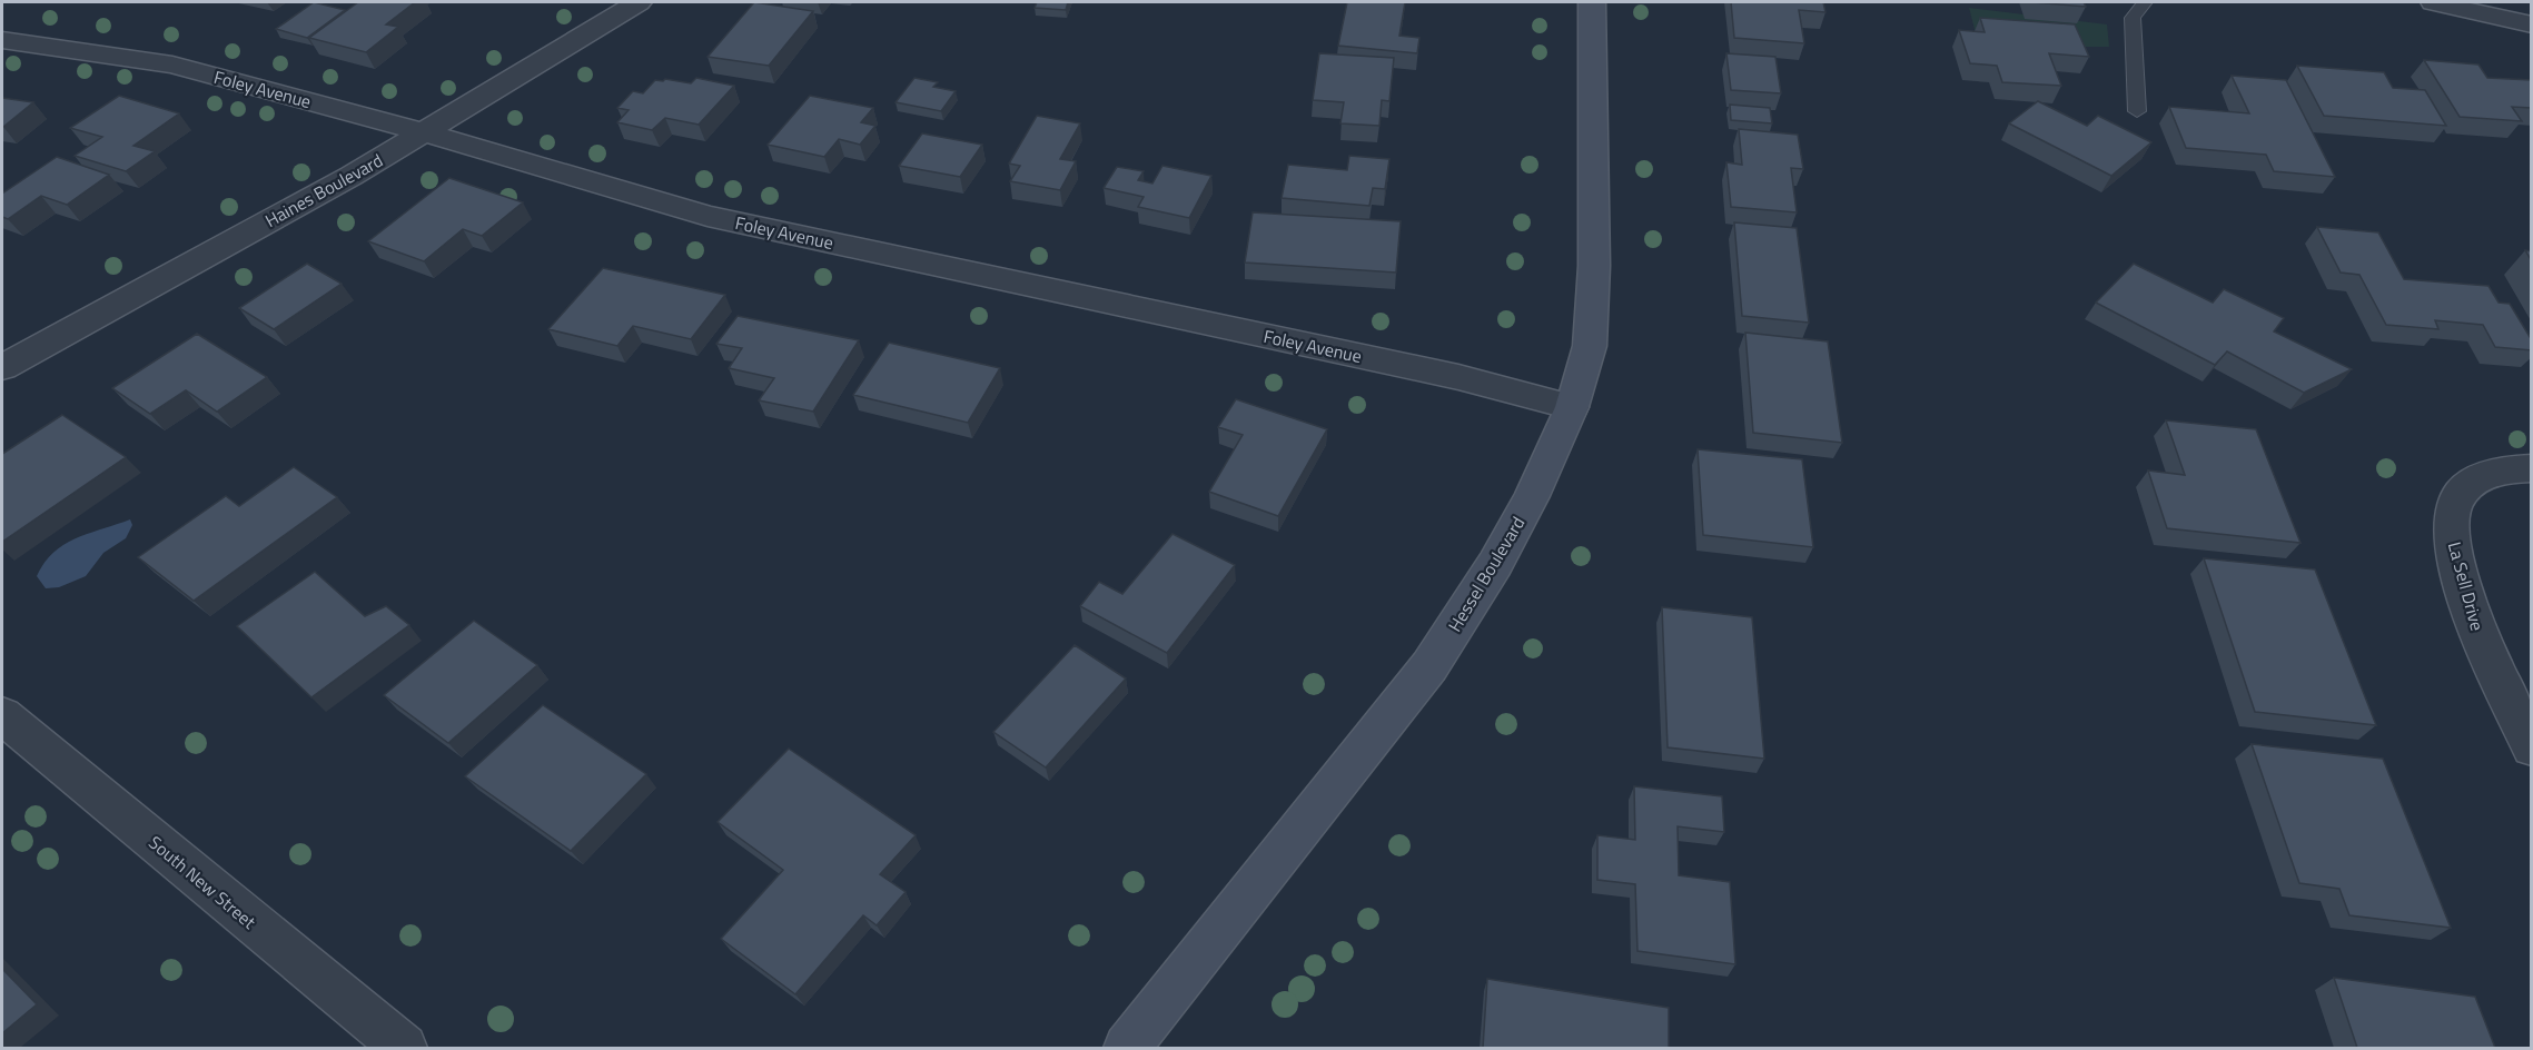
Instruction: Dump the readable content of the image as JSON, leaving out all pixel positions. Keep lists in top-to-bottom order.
{
  "streets": {
    "street": [
      "Foley Avenue",
      "Haines Boulevard",
      "Hessel Boulevard",
      "La Sell Drive",
      "South New Street"
    ]
  },
  "crossings": [
    ["Foley Avenue", "Haines Boulevard"],
    ["Foley Avenue", "Hessel Boulevard"]
  ]
}
